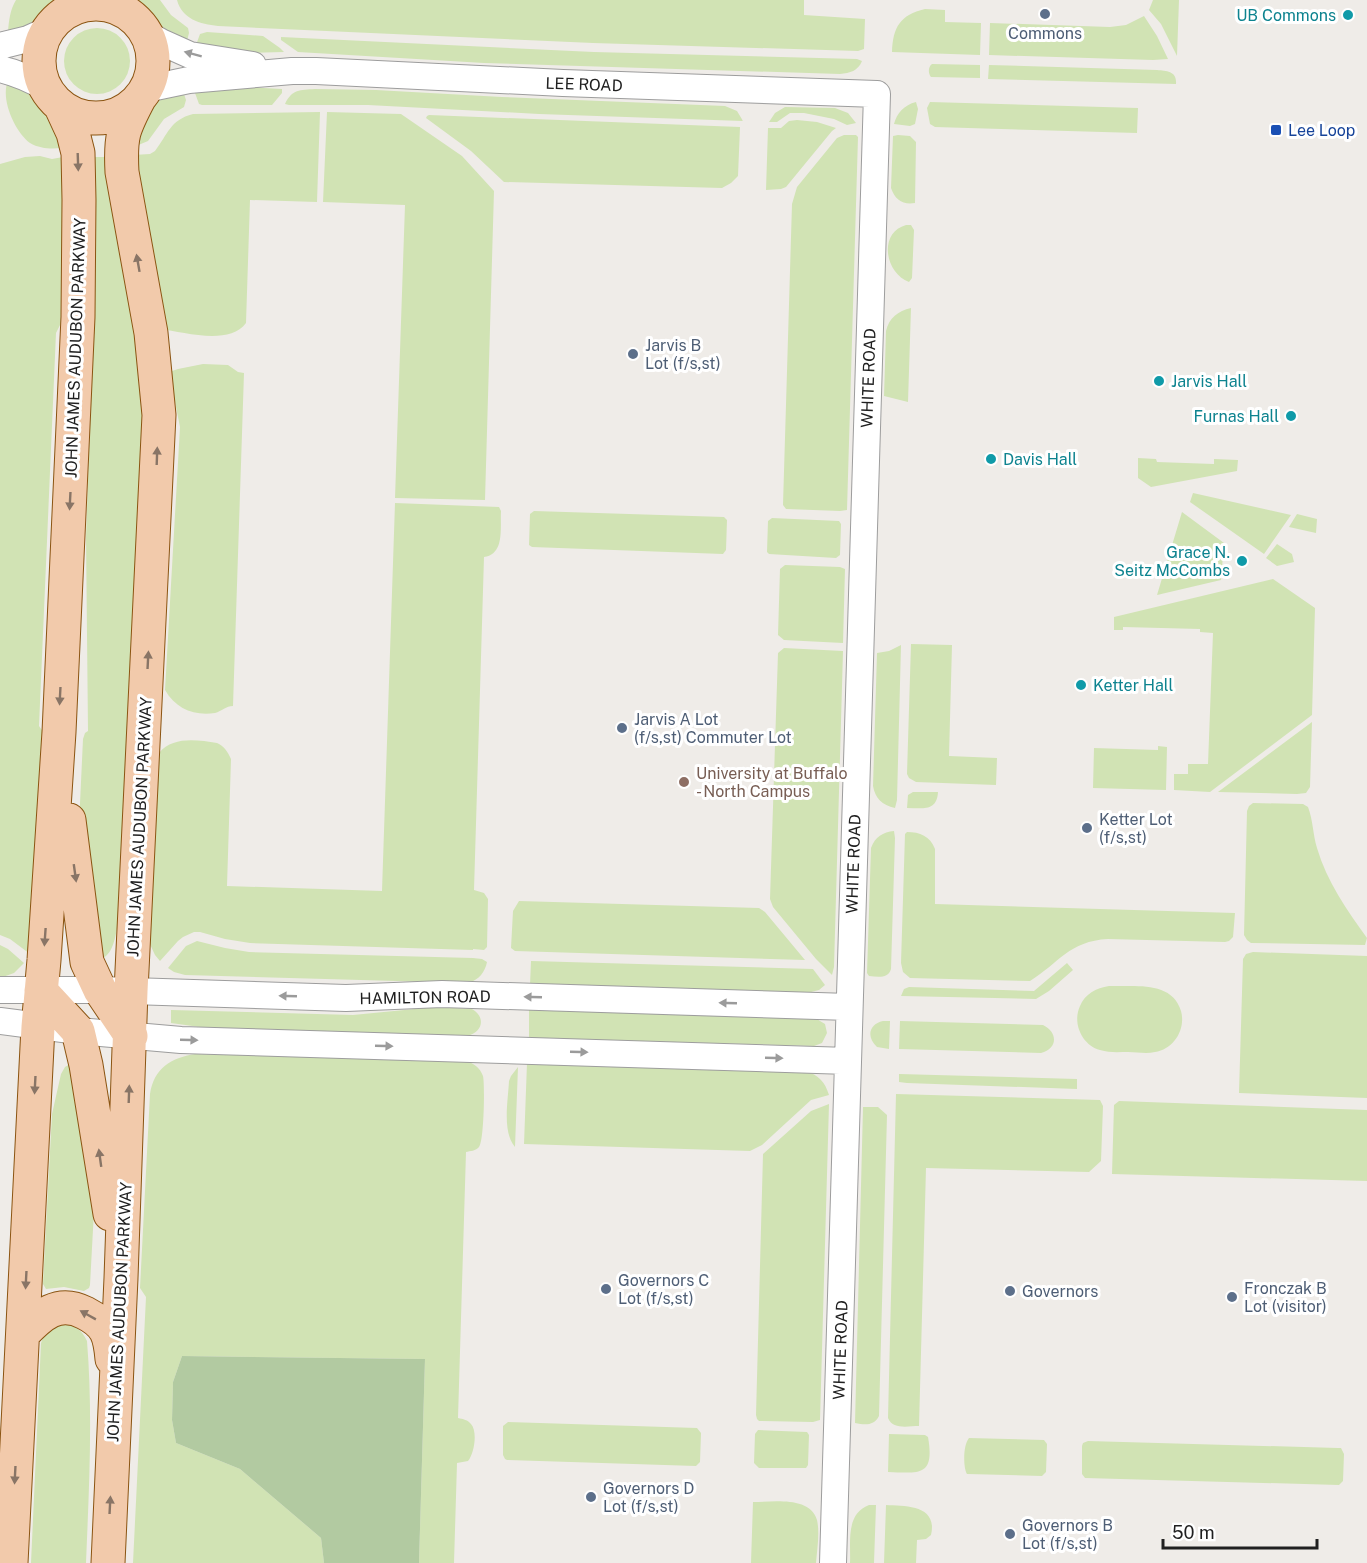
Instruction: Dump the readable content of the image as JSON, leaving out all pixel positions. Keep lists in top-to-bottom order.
{
  "streets": {
    "main road": ["JOHN JAMES AUDUBON PARKWAY"],
    "street": ["LEE ROAD", "WHITE ROAD", "HAMILTON ROAD"]
  },
  "crossings": [
    ["LEE ROAD", "JOHN JAMES AUDUBON PARKWAY"],
    ["LEE ROAD", "WHITE ROAD"],
    ["JOHN JAMES AUDUBON PARKWAY", "HAMILTON ROAD"],
    ["WHITE ROAD", "HAMILTON ROAD"]
  ],
  "places": {
    "other": [
      "Commons",
      "UB Commons",
      "Jarvis B Lot (f/s,st)",
      "Jarvis Hall",
      "Furnas Hall",
      "Davis Hall",
      "Grace N. Seitz McCombs",
      "Ketter Hall",
      "Jarvis A Lot (f/s,st) Commuter Lot",
      "University at Buffalo - North Campus",
      "Ketter Lot (f/s,st)",
      "Governors C Lot (f/s,st)",
      "Governors",
      "Fronczak B Lot (visitor)",
      "Governors D Lot (f/s,st)",
      "Governors B Lot (f/s,st)"
    ],
    "transit": ["Lee Loop"]
  },
  "scale_bar": "50 m"
}
